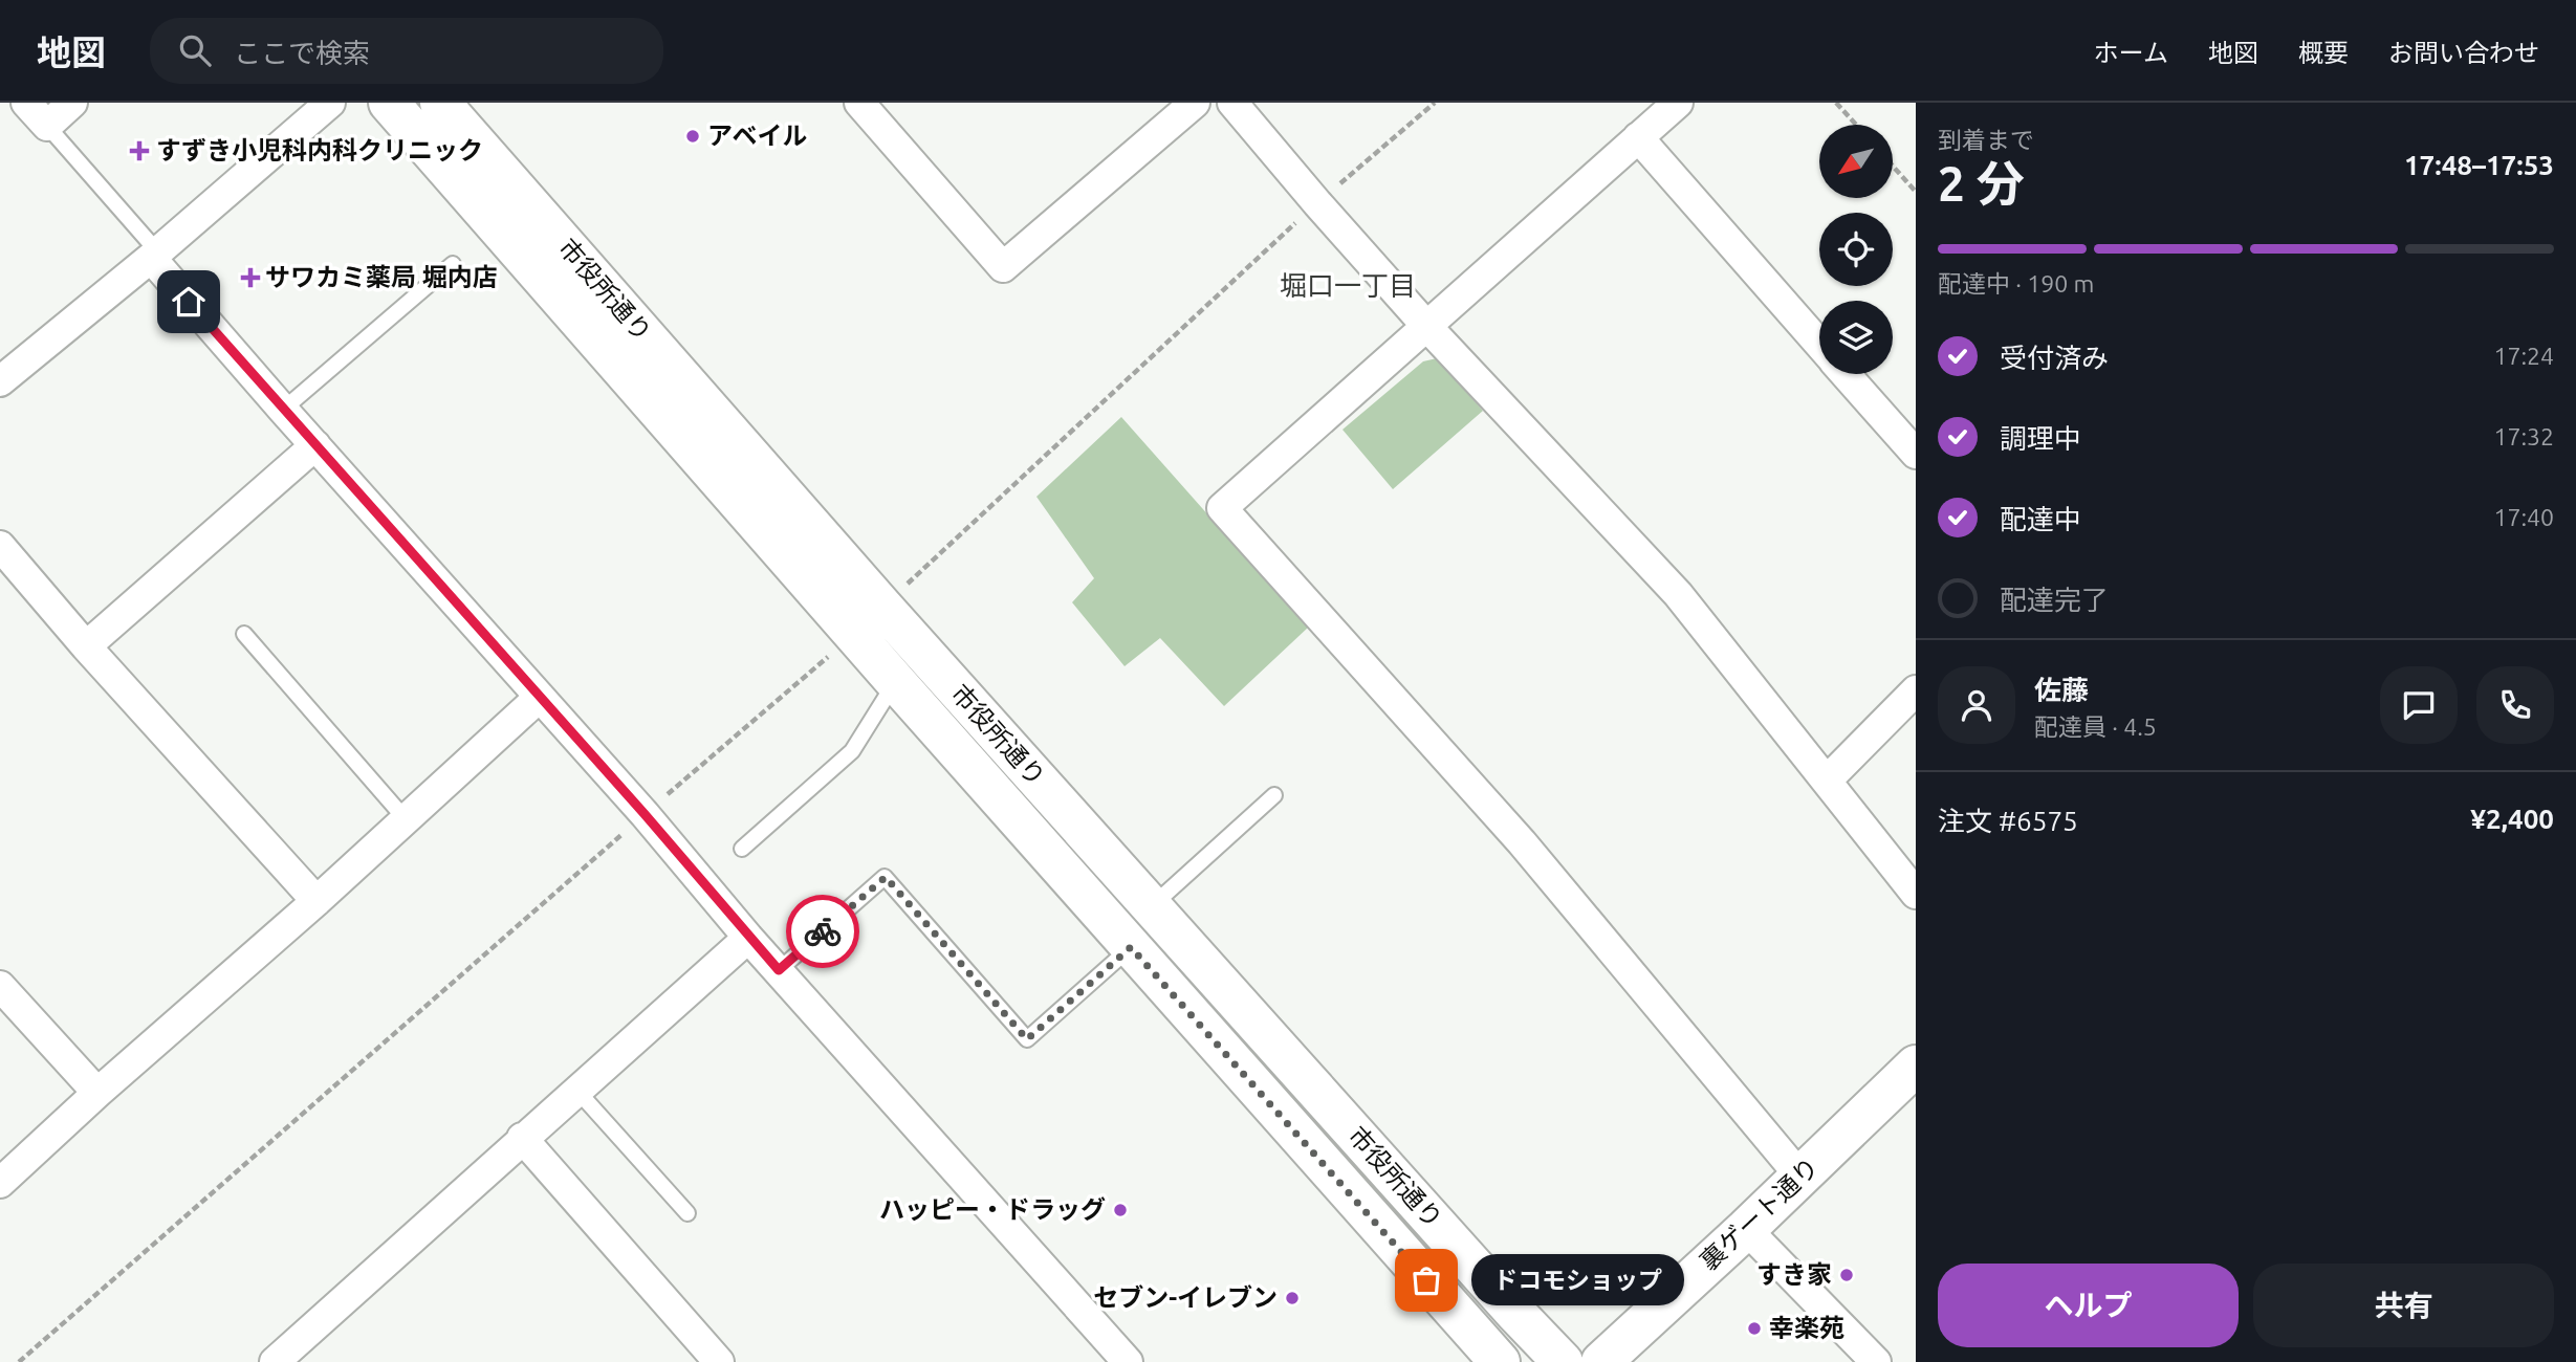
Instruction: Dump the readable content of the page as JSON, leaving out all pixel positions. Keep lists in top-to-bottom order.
{
  "streets": {
    "street": ["市役所通り", "裏ゲート通り"]
  },
  "districts": ["堀口一丁目"],
  "places": {
    "other": [
      "アベイル",
      "ハッピー・ドラッグ",
      "すき家",
      "ドコモショップ",
      "セブン-イレブン",
      "幸楽苑"
    ],
    "health": ["すずき小児科内科クリニック", "サワカミ薬局 堀内店"]
  },
  "north": "bottom left",
  "page": {
    "header": "地図",
    "search": "ここで検索",
    "nav": [
      "ホーム",
      "地図",
      "概要",
      "お問い合わせ"
    ],
    "heading": ["2 分", "到着まで", "17:48–17:53"],
    "panel": [
      "佐藤",
      "配達員 · 4.5",
      "注文 #6575",
      "¥2,400"
    ],
    "bar": "配達中 · 190 m",
    "list": [
      ["受付済み", "17:24"],
      ["調理中", "17:32"],
      ["配達中", "17:40"],
      "配達完了"
    ],
    "buttons": ["ヘルプ", "共有"],
    "bubble": "ドコモショップ"
  }
}
